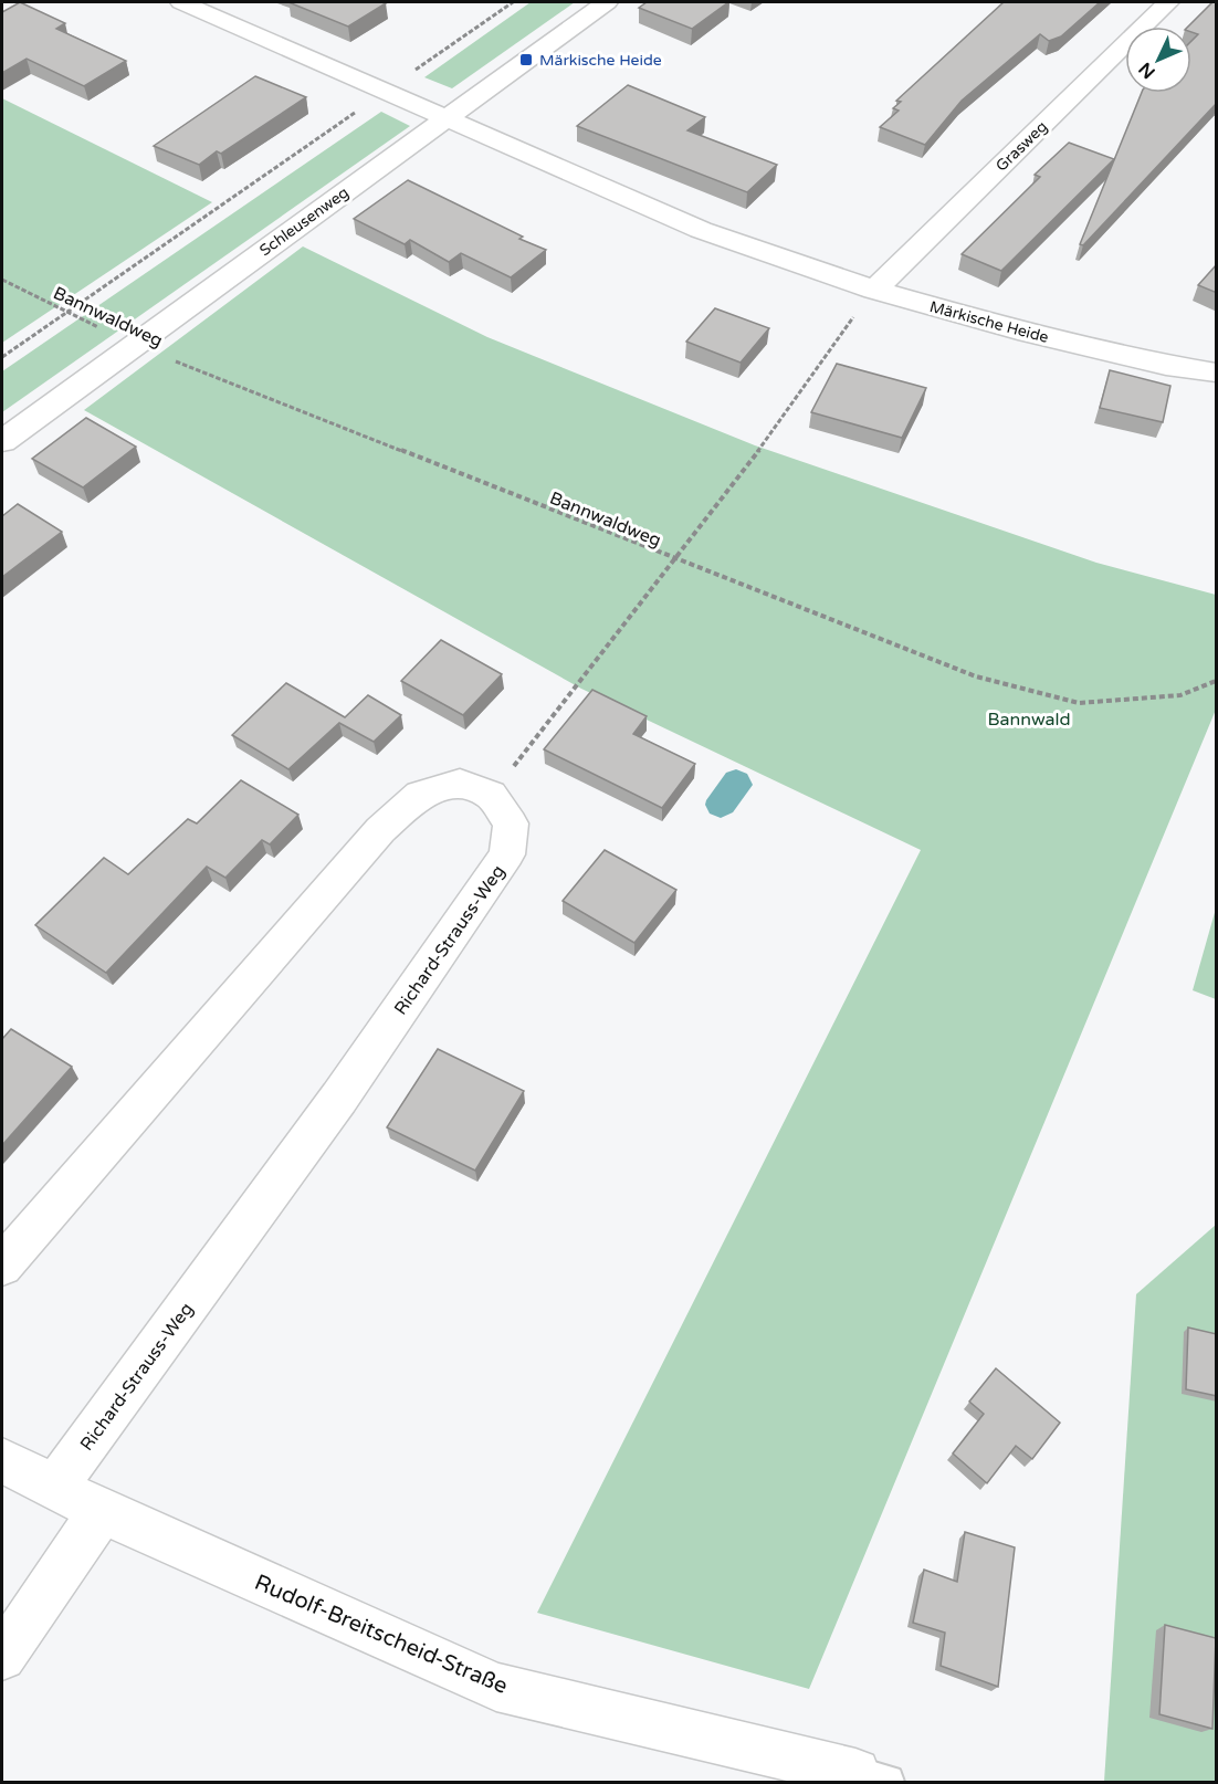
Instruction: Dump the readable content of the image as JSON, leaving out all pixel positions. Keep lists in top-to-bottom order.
{
  "streets": {
    "street": [
      "Grasweg",
      "Schleusenweg",
      "Märkische Heide",
      "Richard-Strauss-Weg",
      "Rudolf-Breitscheid-Straße"
    ],
    "path": ["Bannwaldweg"]
  },
  "crossings": [
    ["Grasweg", "Märkische Heide"],
    ["Schleusenweg", "Bannwaldweg"],
    ["Schleusenweg", "Märkische Heide"],
    ["Richard-Strauss-Weg", "Rudolf-Breitscheid-Straße"]
  ],
  "parks": ["Bannwald"],
  "places": {
    "transit": ["Märkische Heide"]
  },
  "north": "bottom left"
}
